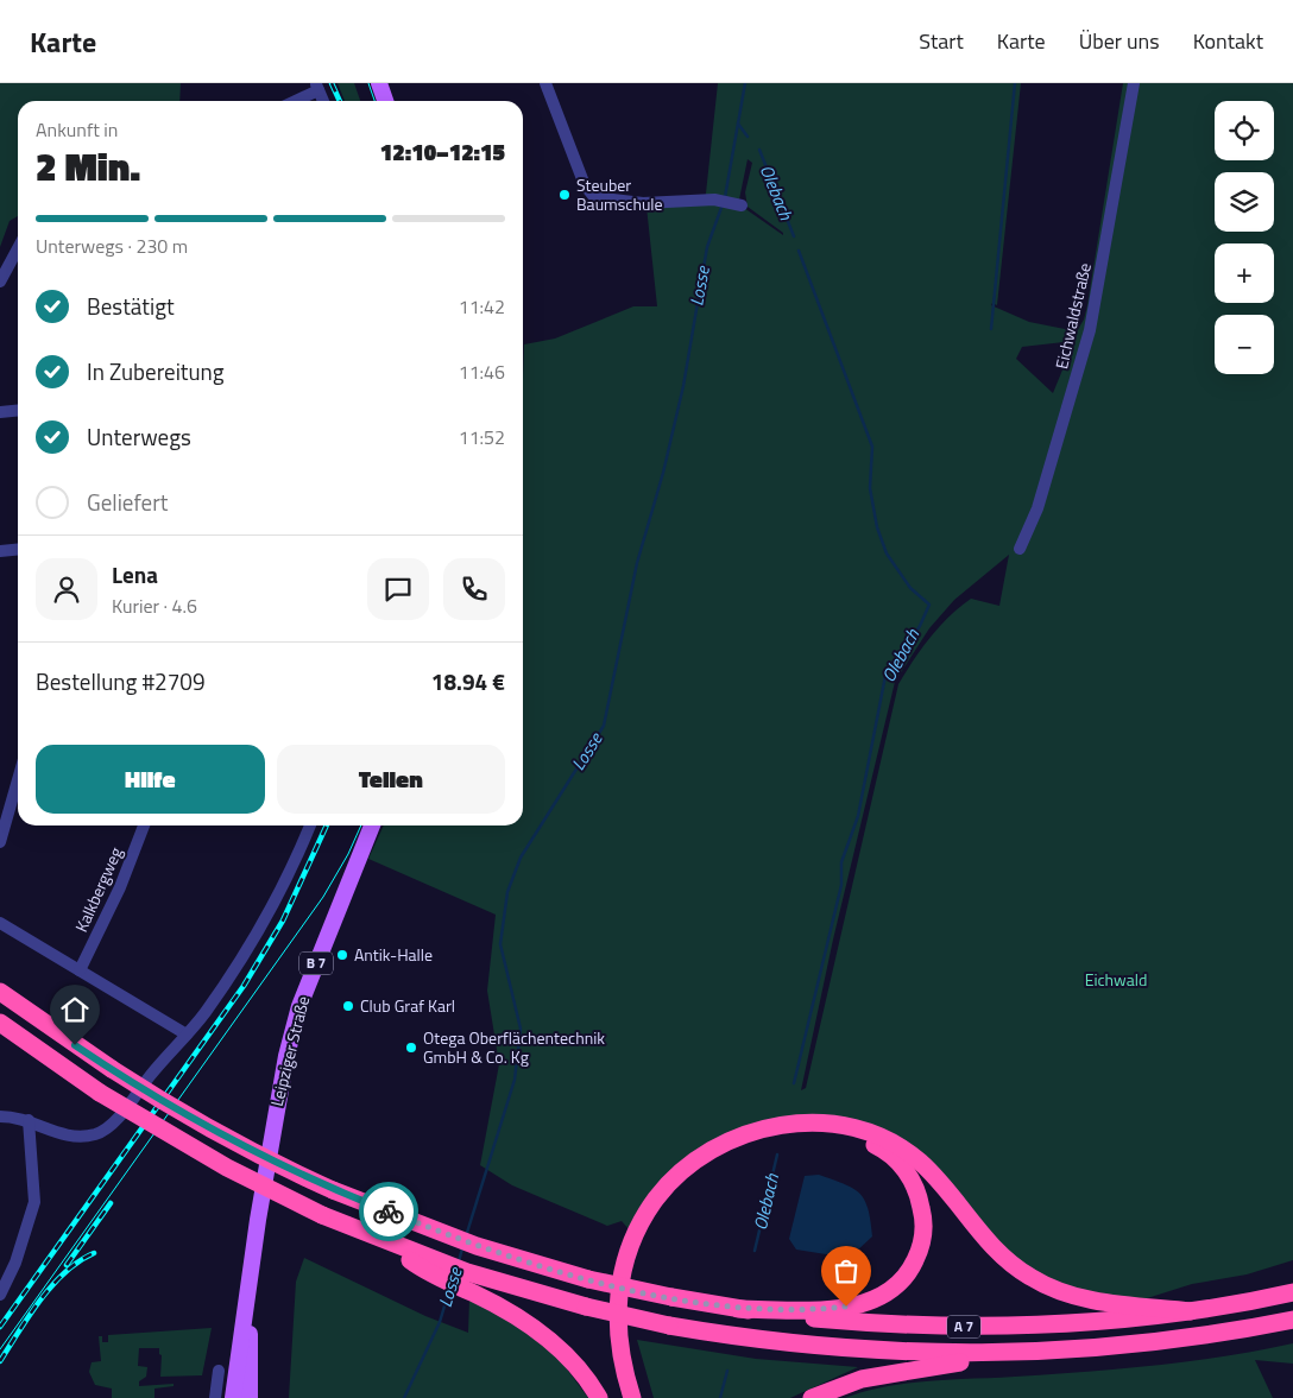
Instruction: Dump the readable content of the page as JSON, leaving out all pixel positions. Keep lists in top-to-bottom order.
{
  "streets": {
    "highway": ["A 7"],
    "main road": ["B 7", "Leipziger Straße"],
    "street": ["Eichwaldstraße", "Kalkbergweg"]
  },
  "water": ["Olebach", "Losse"],
  "parks": ["Eichwald"],
  "places": [
    "Steuber Baumschule",
    "Antik-Halle",
    "Club Graf Karl",
    "Otega Oberflächentechnik GmbH & Co. Kg"
  ],
  "page": {
    "header": "Karte",
    "nav": [
      "Start",
      "Karte",
      "Über uns",
      "Kontakt"
    ],
    "map_buttons": ["+", "−"],
    "heading": ["2 Min.", "Ankunft in", "12:10–12:15"],
    "panel": [
      "Lena",
      "Kurier · 4.6",
      "Bestellung #2709",
      "18.94 €"
    ],
    "bar": "Unterwegs · 230 m",
    "list": [
      ["Bestätigt", "11:42"],
      ["In Zubereitung", "11:46"],
      ["Unterwegs", "11:52"],
      "Geliefert"
    ],
    "buttons": ["Hilfe", "Teilen"]
  }
}
